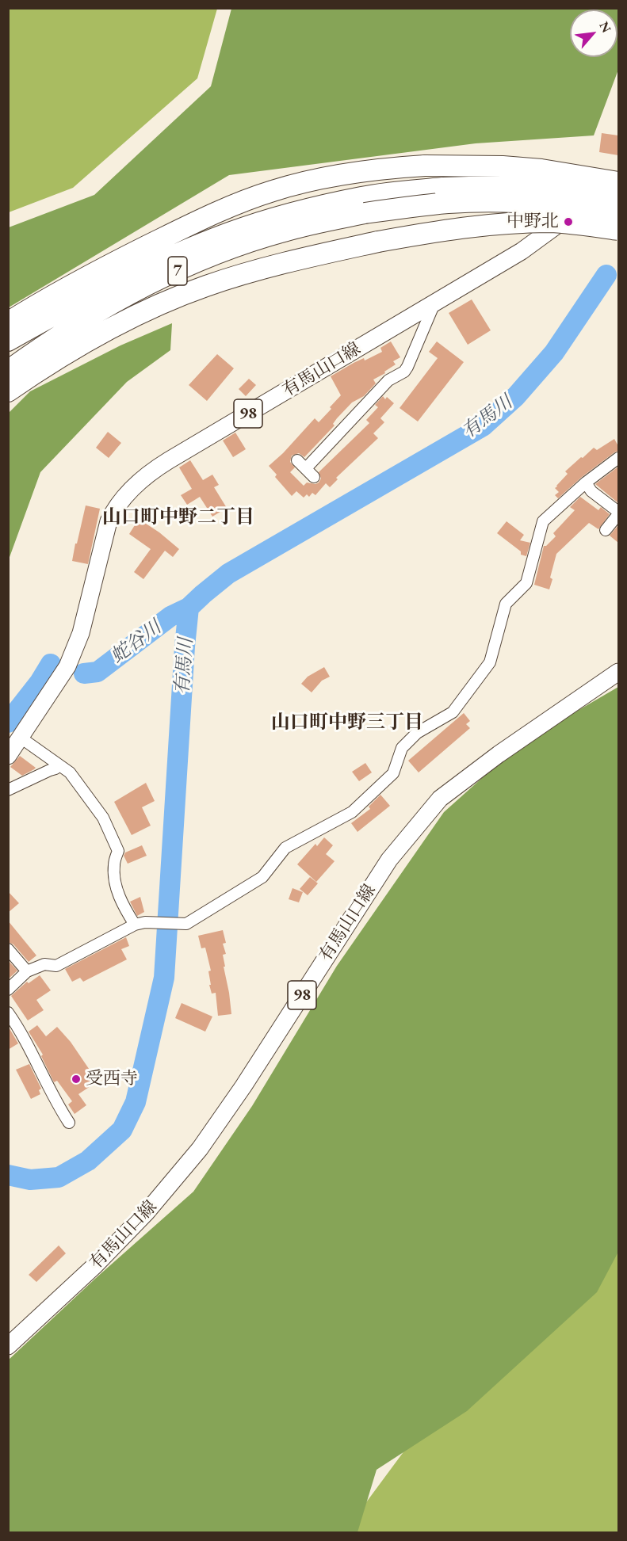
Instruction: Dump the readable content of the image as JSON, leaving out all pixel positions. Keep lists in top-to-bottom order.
{
  "streets": {
    "highway": ["7"],
    "main road": ["有馬山口線", "98"]
  },
  "districts": ["山口町中野二丁目", "山口町中野三丁目"],
  "water": ["有馬川", "蛇谷川"],
  "places": ["中野北", "受西寺"],
  "north": "top right"
}
